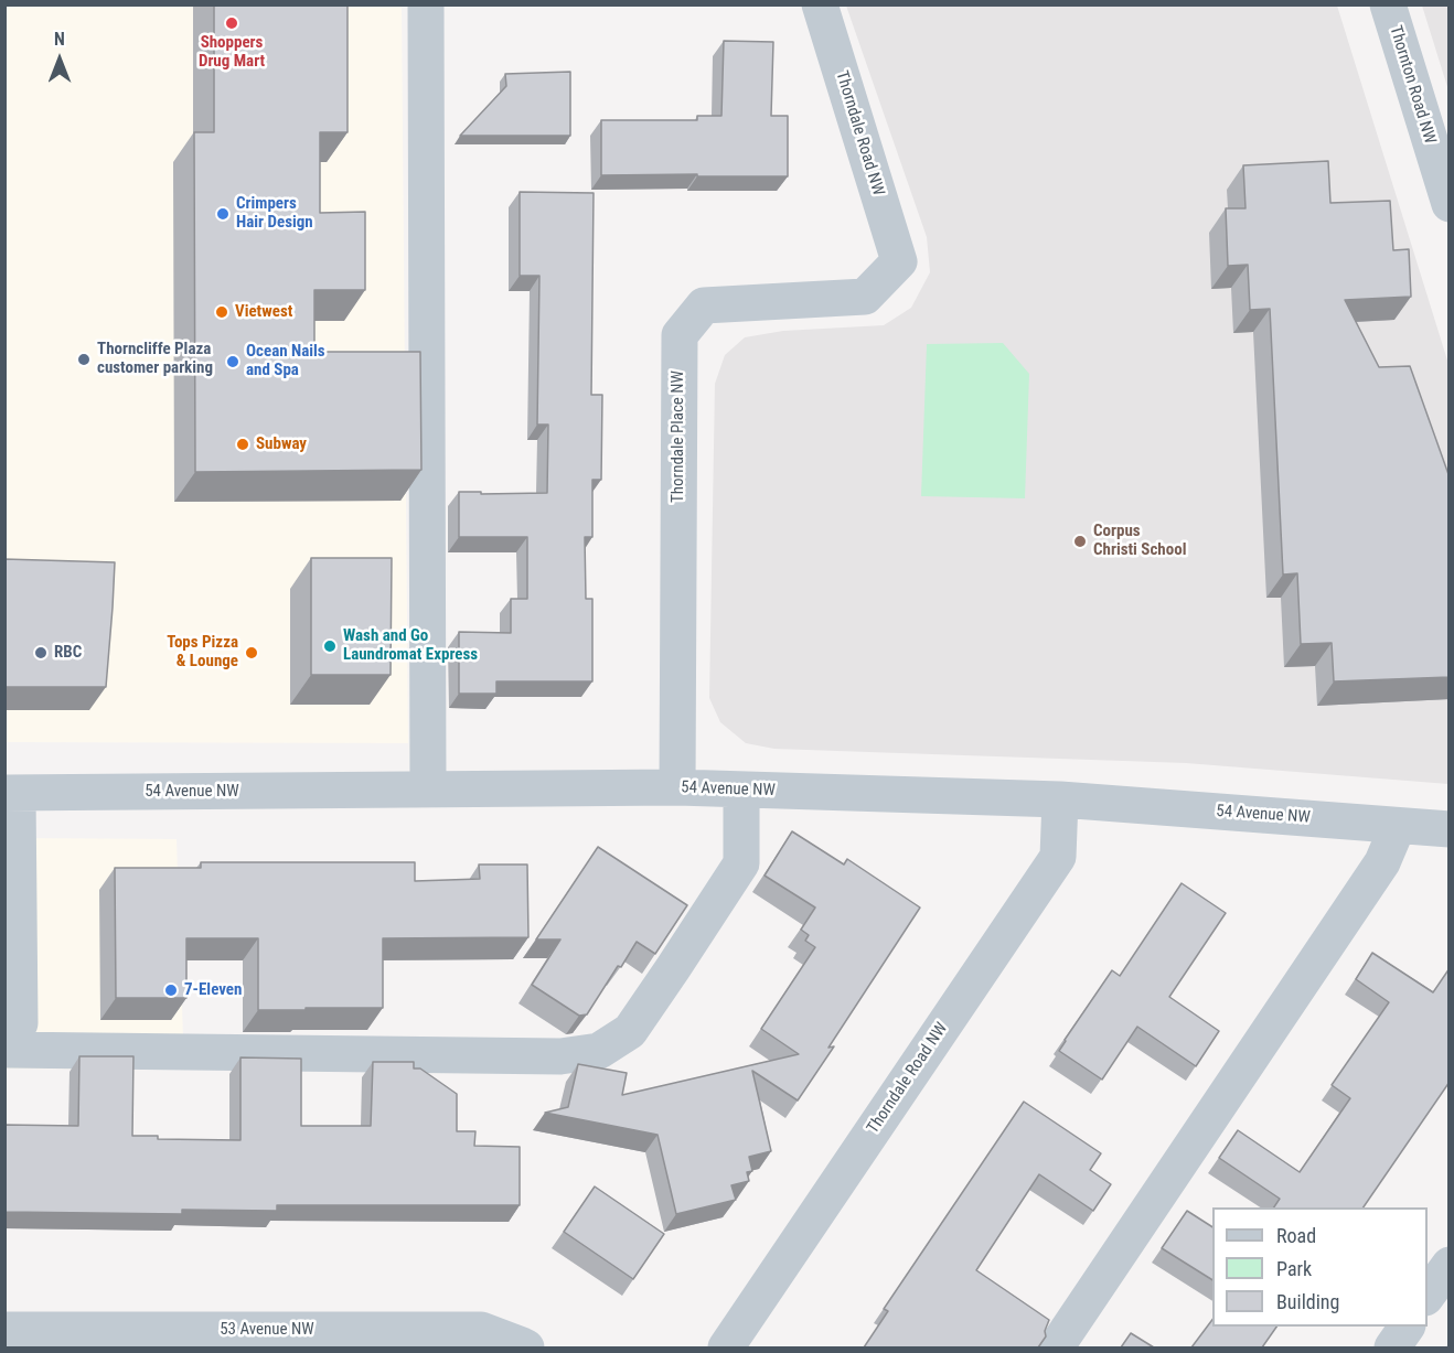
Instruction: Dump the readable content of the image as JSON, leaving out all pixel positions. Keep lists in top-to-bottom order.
{
  "streets": {
    "street": [
      "Thornton Road NW",
      "Thorndale Road NW",
      "Thorndale Place NW",
      "54 Avenue NW",
      "53 Avenue NW"
    ]
  },
  "crossings": [
    ["Thorndale Road NW", "Thorndale Place NW"],
    ["Thorndale Road NW", "54 Avenue NW"],
    ["Thorndale Place NW", "54 Avenue NW"]
  ],
  "places": [
    "Shoppers Drug Mart",
    "Crimpers Hair Design",
    "Vietwest",
    "Thorncliffe Plaza customer parking",
    "Ocean Nails and Spa",
    "Subway",
    "Corpus Christi School",
    "Wash and Go Laundromat Express",
    "RBC",
    "Tops Pizza & Lounge",
    "7-Eleven"
  ],
  "legend": ["Road", "Park", "Building"],
  "north": "top"
}
